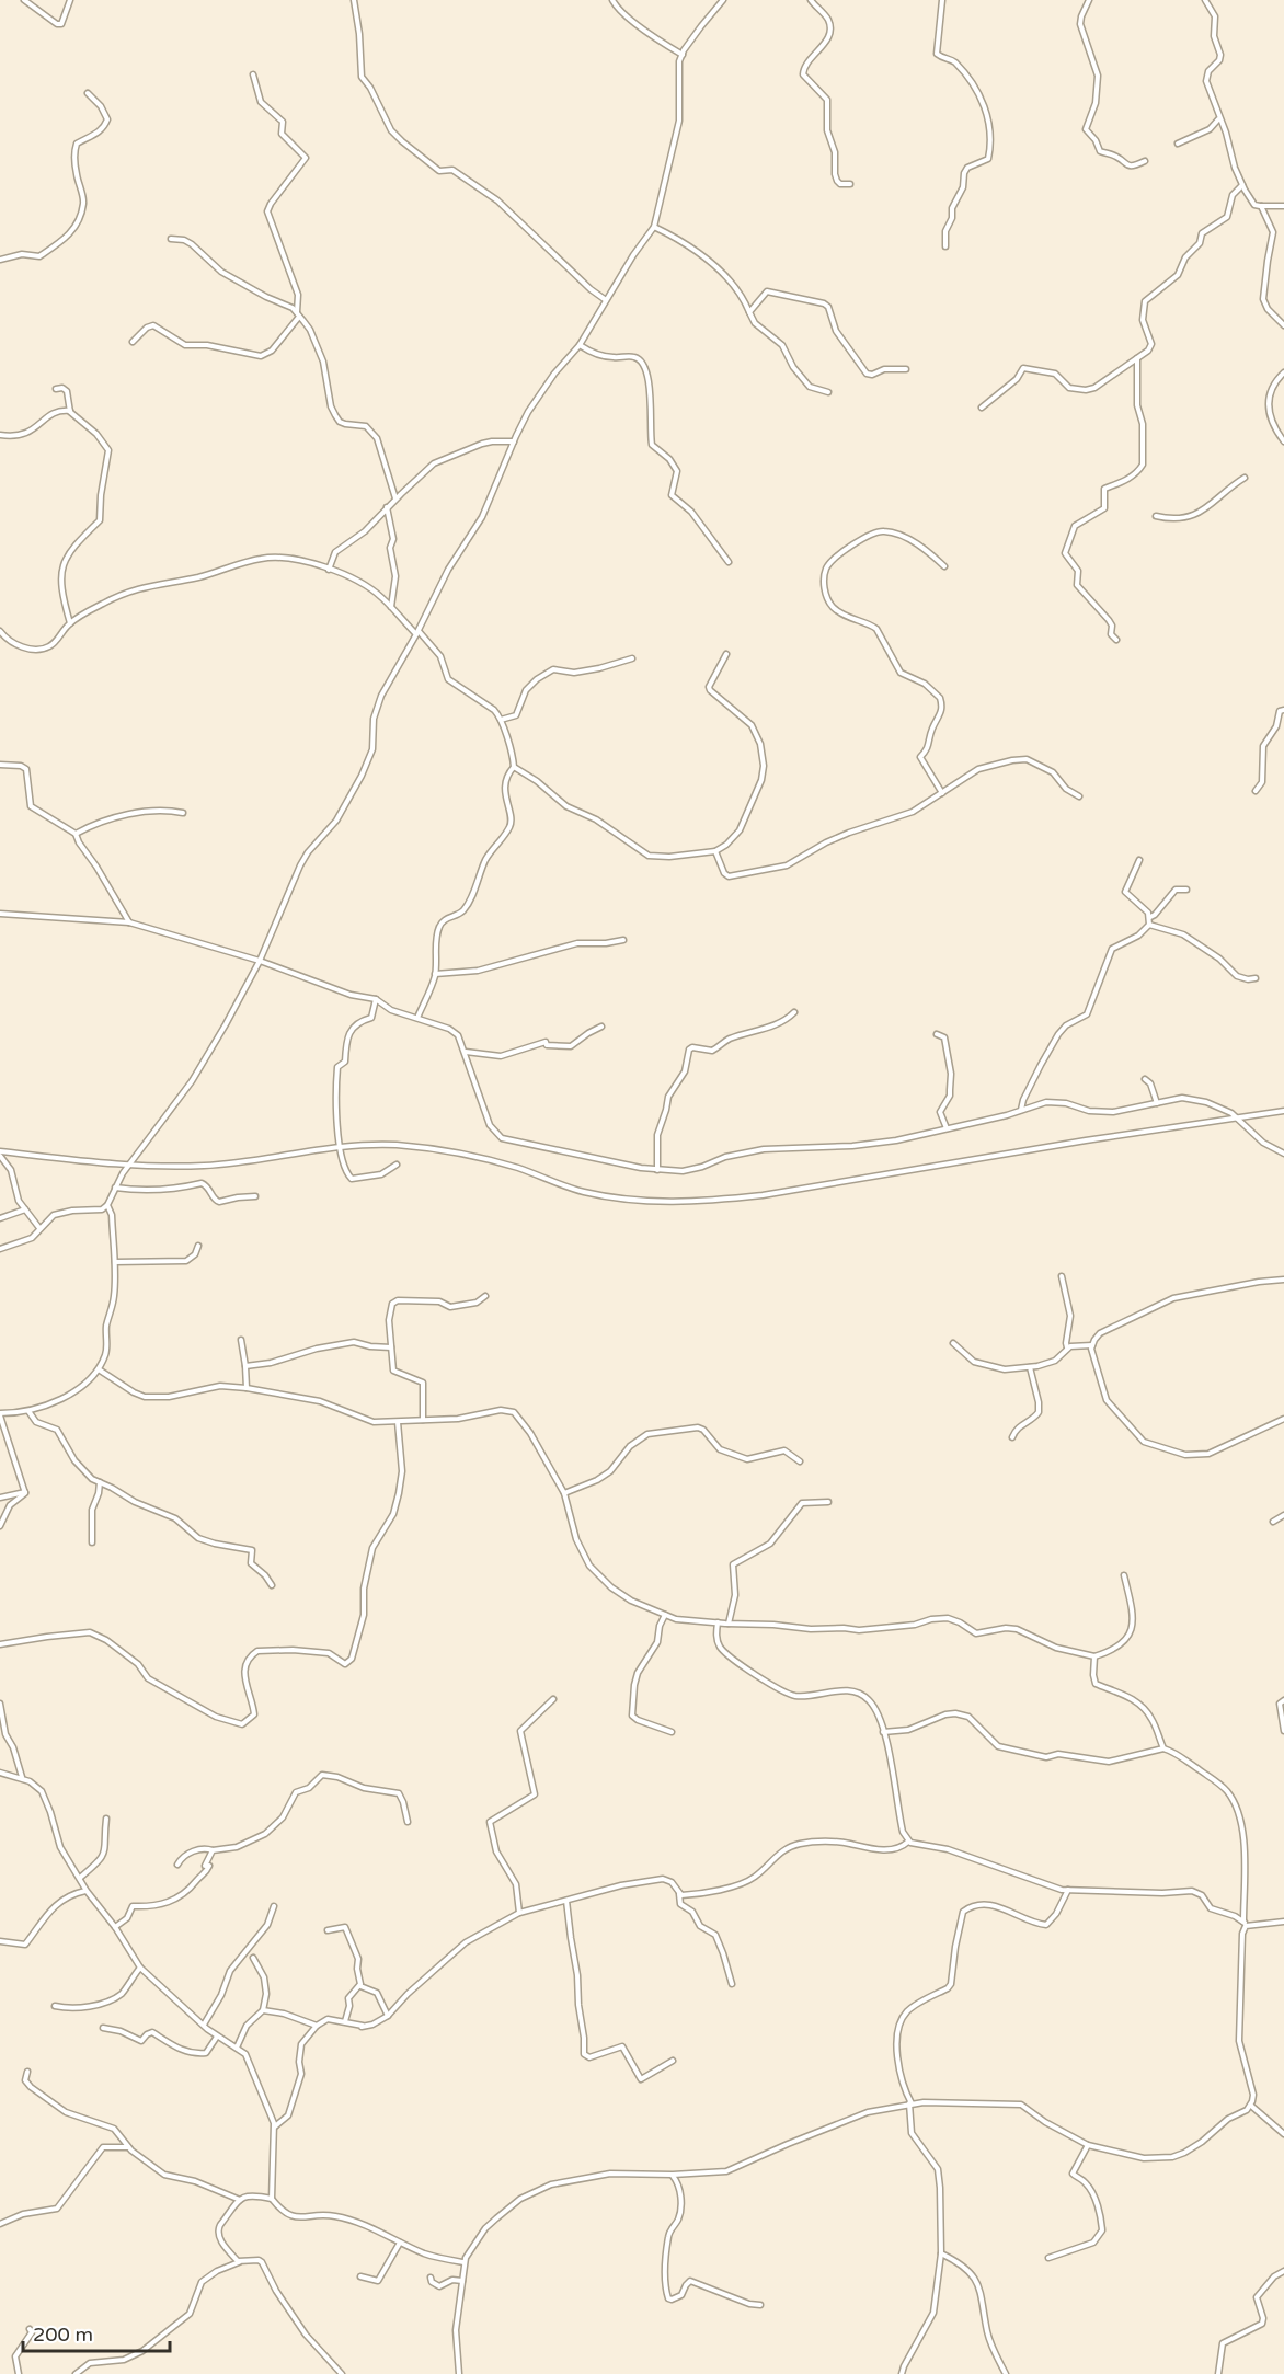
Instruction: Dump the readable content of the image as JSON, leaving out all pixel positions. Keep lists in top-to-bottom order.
{
  "scale_bar": "200 m"
}
